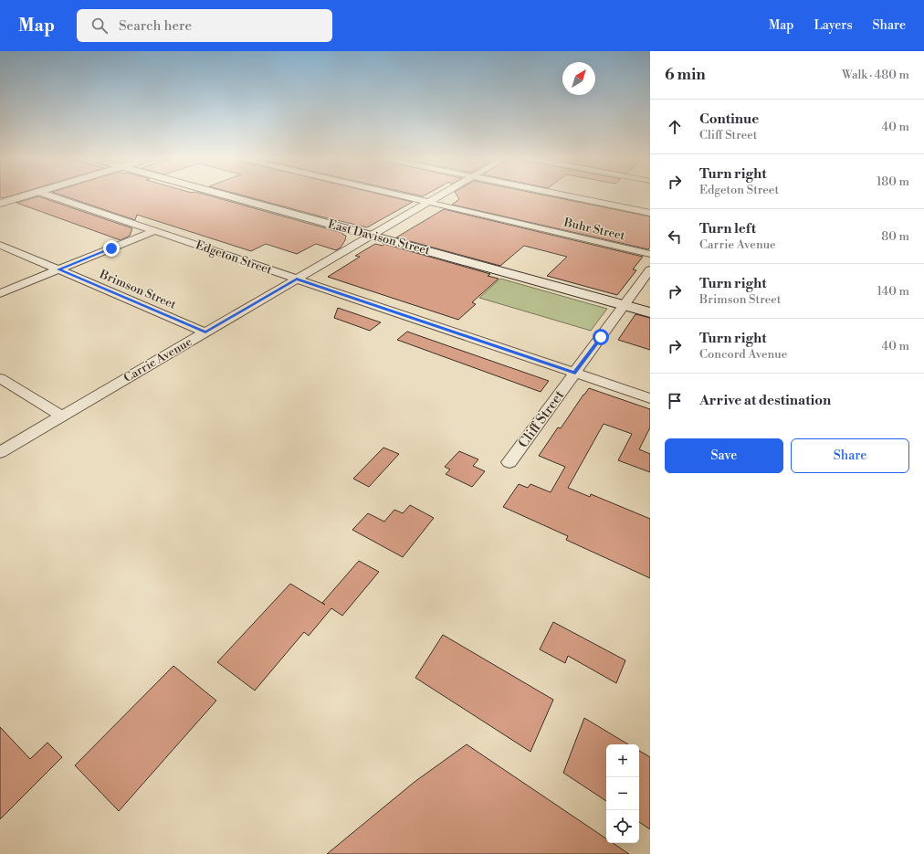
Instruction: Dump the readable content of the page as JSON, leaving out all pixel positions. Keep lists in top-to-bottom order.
{
  "streets": {
    "main road": ["East Davison Street"],
    "street": [
      "Buhr Street",
      "Edgeton Street",
      "Brimson Street",
      "Carrie Avenue",
      "Cliff Street"
    ]
  },
  "crossings": [
    ["Buhr Street", "Carrie Avenue"],
    ["East Davison Street", "Carrie Avenue"],
    ["East Davison Street", "Cliff Street"],
    ["Edgeton Street", "Carrie Avenue"],
    ["Edgeton Street", "Cliff Street"],
    ["Brimson Street", "Carrie Avenue"]
  ],
  "north": "top right",
  "page": {
    "header": "Map",
    "search": "Search here",
    "nav": ["Map", "Layers", "Share"],
    "heading": ["6 min", "Walk · 480 m"],
    "list": [
      ["Continue", "Cliff Street", "40 m"],
      ["Turn right", "Edgeton Street", "180 m"],
      ["Turn left", "Carrie Avenue", "80 m"],
      ["Turn right", "Brimson Street", "140 m"],
      ["Turn right", "Concord Avenue", "40 m"],
      "Arrive at destination"
    ],
    "buttons": ["Save", "Share"],
    "map_buttons": ["+", "−"]
  }
}
